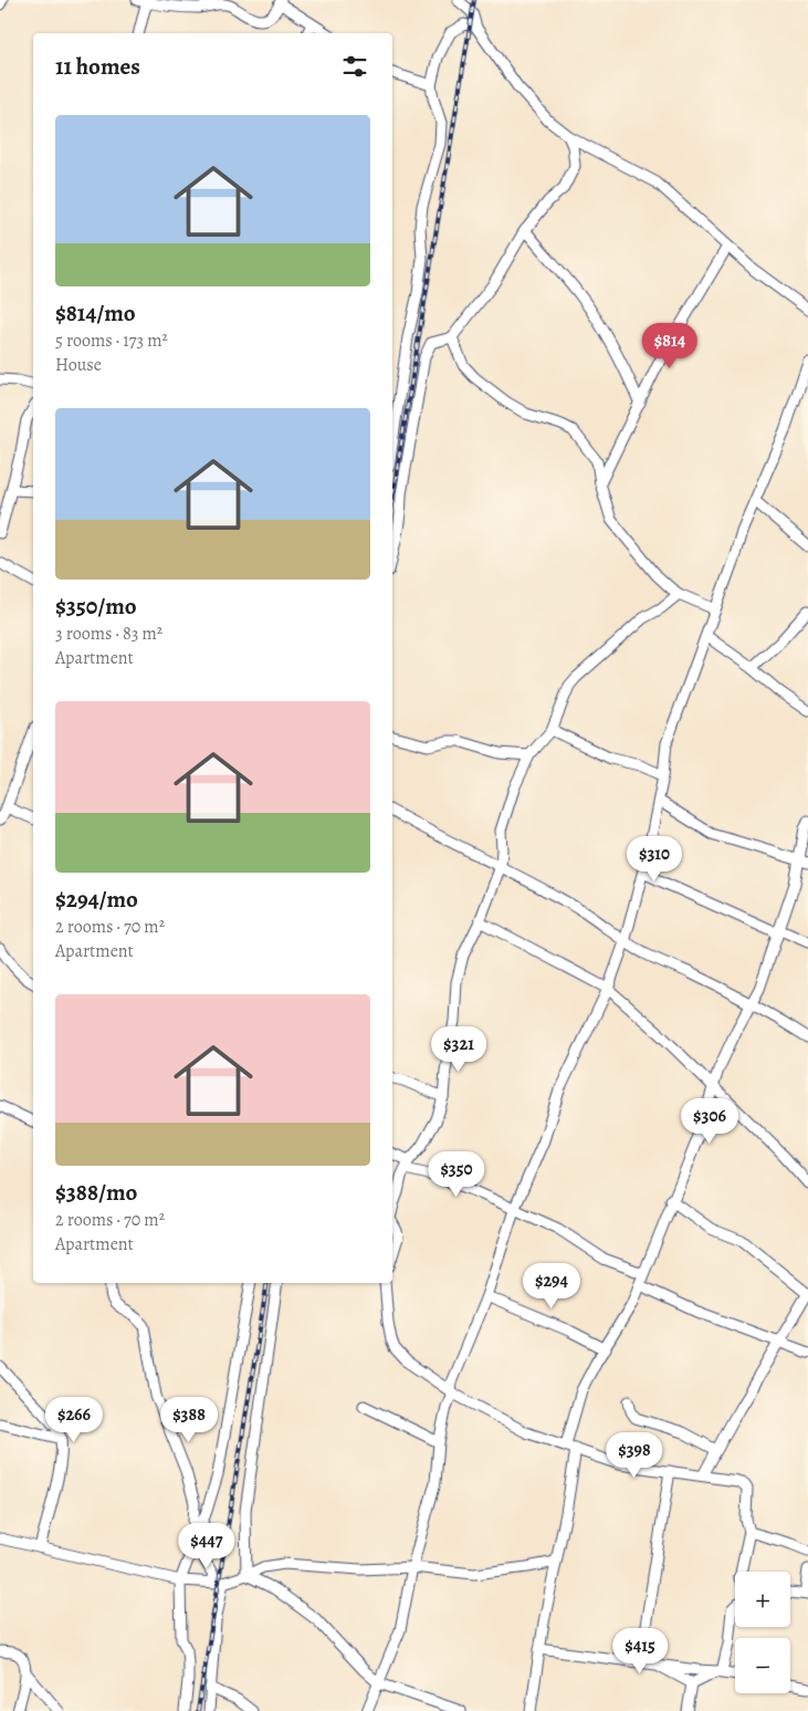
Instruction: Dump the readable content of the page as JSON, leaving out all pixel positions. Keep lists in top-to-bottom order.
{
  "page": {
    "heading": "11 homes",
    "list": [
      {
        "name": "$814/mo",
        "note": "5 rooms · 173 m² · House"
      },
      {
        "name": "$350/mo",
        "note": "3 rooms · 83 m² · Apartment"
      },
      {
        "name": "$294/mo",
        "note": "2 rooms · 70 m² · Apartment"
      },
      {
        "name": "$388/mo",
        "note": "2 rooms · 70 m² · Apartment"
      }
    ],
    "price": [
      "$814",
      "$310",
      "$321",
      "$306",
      "$350",
      "$294",
      "$266",
      "$388",
      "$398",
      "$447",
      "$415"
    ],
    "map_buttons": ["+", "−"]
  }
}
